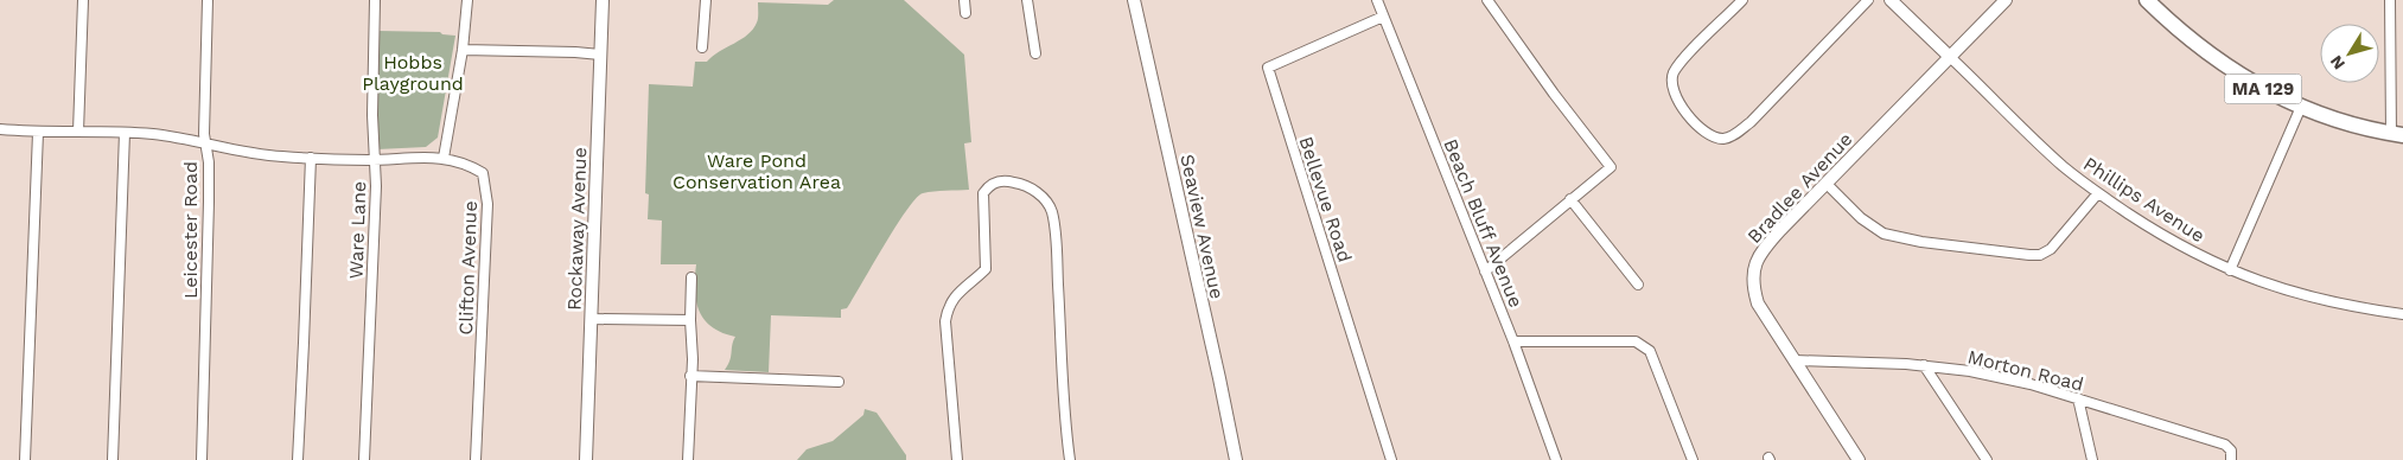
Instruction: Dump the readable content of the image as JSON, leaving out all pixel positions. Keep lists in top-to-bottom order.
{
  "streets": {
    "main road": ["MA 129"],
    "street": [
      "Bradlee Avenue",
      "Bellevue Road",
      "Phillips Avenue",
      "Beach Bluff Avenue",
      "Seaview Avenue",
      "Rockaway Avenue",
      "Leicester Road",
      "Ware Lane",
      "Clifton Avenue",
      "Morton Road"
    ]
  },
  "crossings": [
    ["Bradlee Avenue", "Phillips Avenue"],
    ["Bradlee Avenue", "Morton Road"],
    ["Bellevue Road", "Beach Bluff Avenue"]
  ],
  "parks": ["Hobbs Playground", "Ware Pond Conservation Area"],
  "north": "bottom left"
}
